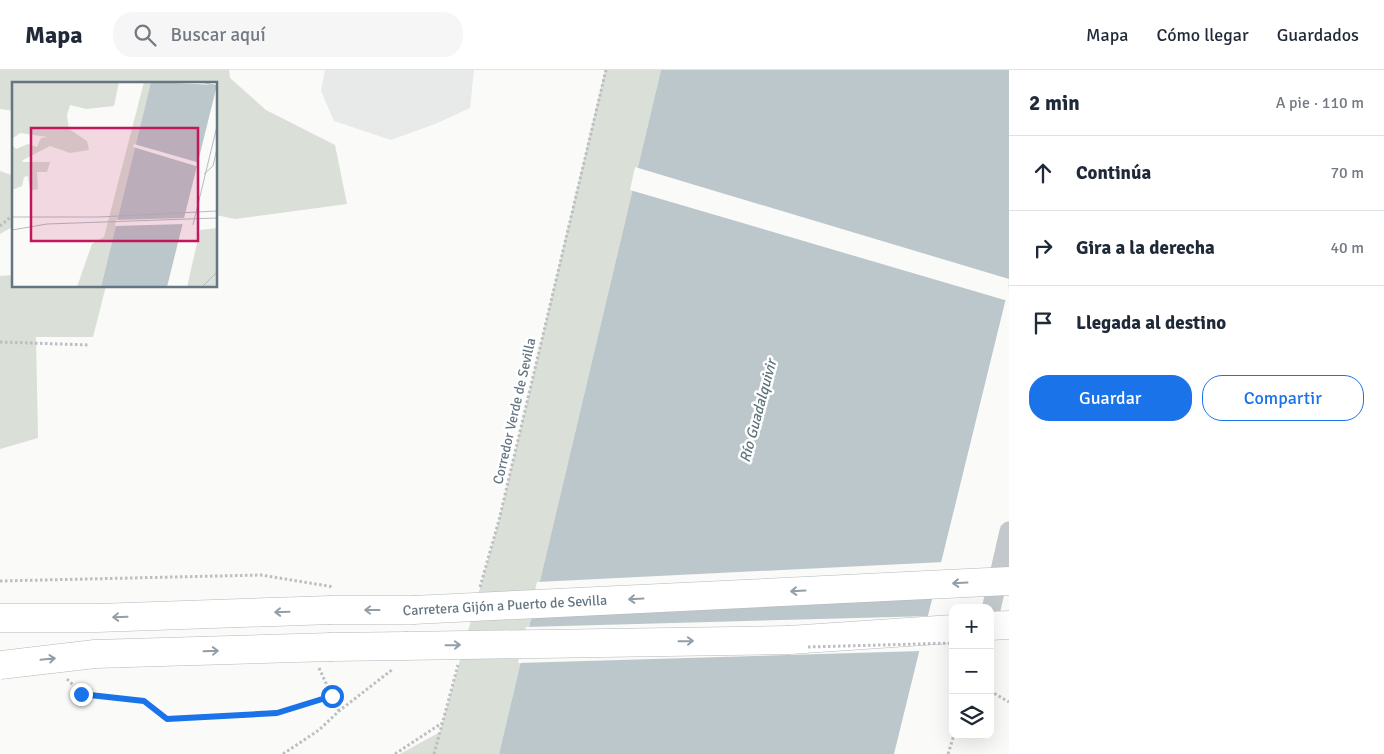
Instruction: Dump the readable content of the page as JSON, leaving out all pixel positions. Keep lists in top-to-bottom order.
{
  "streets": {
    "highway": ["Carretera Gijón a Puerto de Sevilla"],
    "path": ["Corredor Verde de Sevilla"]
  },
  "water": ["Río Guadalquivir"],
  "page": {
    "header": "Mapa",
    "search": "Buscar aquí",
    "nav": ["Mapa", "Cómo llegar", "Guardados"],
    "heading": ["2 min", "A pie · 110 m"],
    "list": [
      ["Continúa", "70 m"],
      ["Gira a la derecha", "40 m"],
      "Llegada al destino"
    ],
    "buttons": ["Guardar", "Compartir"],
    "map_buttons": ["+", "−"]
  }
}
